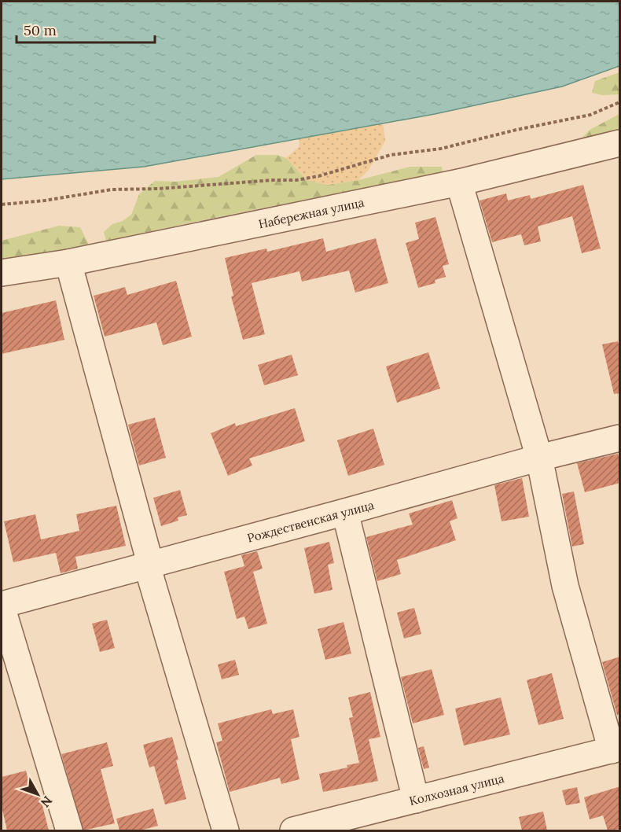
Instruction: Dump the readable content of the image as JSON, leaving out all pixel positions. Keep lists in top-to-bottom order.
{
  "streets": {
    "street": ["Набережная улица", "Рождественская улица", "Колхозная улица"]
  },
  "scale_bar": "50 m",
  "north": "bottom right"
}
